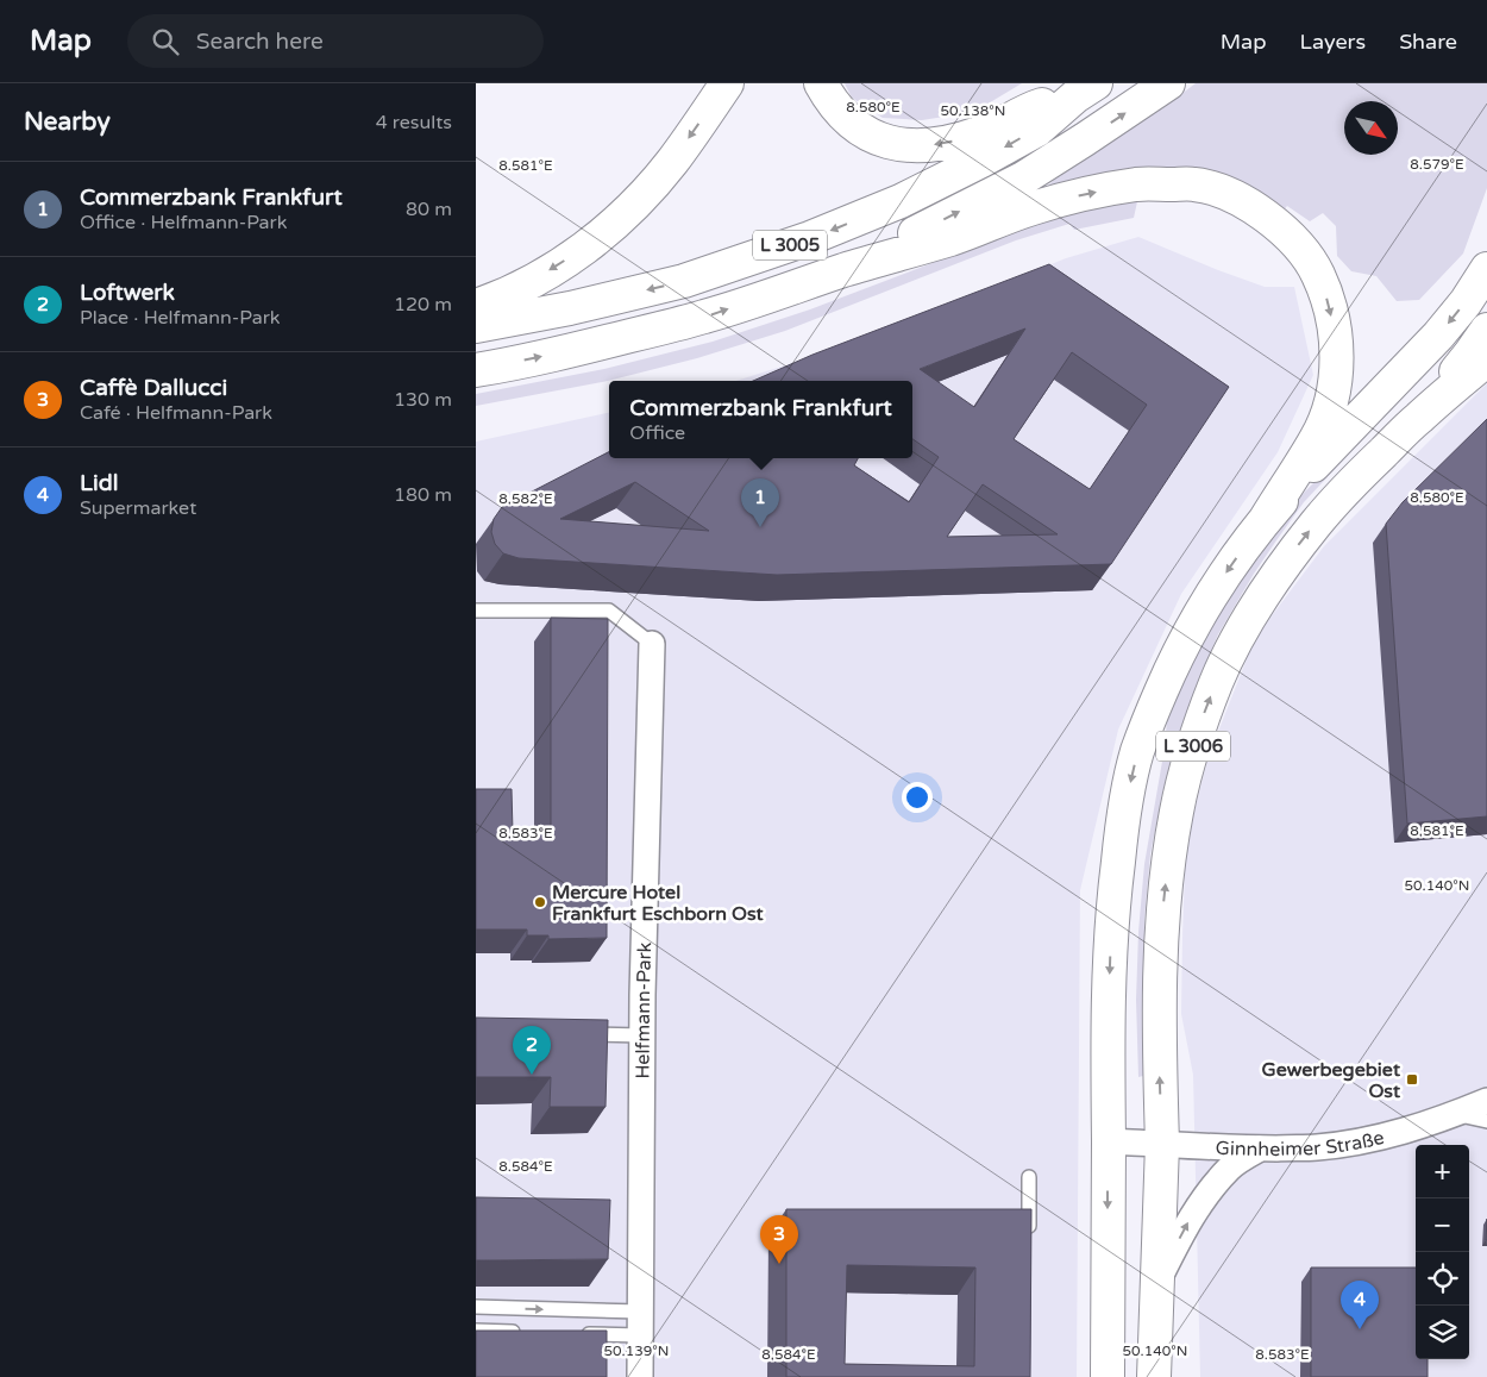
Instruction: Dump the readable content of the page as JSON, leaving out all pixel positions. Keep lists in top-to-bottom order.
{
  "streets": {
    "main road": ["L 3005", "L 3006"],
    "street": ["Helfmann-Park", "Ginnheimer Straße"]
  },
  "crossings": [
    ["L 3006", "Ginnheimer Straße"]
  ],
  "places": {
    "other": ["Mercure Hotel Frankfurt Eschborn Ost"],
    "transit": ["Gewerbegebiet Ost"]
  },
  "north": "bottom right",
  "page": {
    "header": "Map",
    "search": "Search here",
    "nav": ["Map", "Layers", "Share"],
    "heading": ["Nearby", "4 results"],
    "list": [
      {
        "mark": "1",
        "name": "Commerzbank Frankfurt",
        "note": "Office · Helfmann-Park",
        "value": "80 m"
      },
      {
        "mark": "2",
        "name": "Loftwerk",
        "note": "Place · Helfmann-Park",
        "value": "120 m"
      },
      {
        "mark": "3",
        "name": "Caffè Dallucci",
        "note": "Café · Helfmann-Park",
        "value": "130 m"
      },
      {
        "mark": "4",
        "name": "Lidl",
        "note": "Supermarket",
        "value": "180 m"
      }
    ],
    "popup": ["Commerzbank Frankfurt", "Office"],
    "pins": [
      "1",
      "2",
      "3",
      "4"
    ],
    "map_buttons": ["+", "−"]
  },
  "coordinates": [
    "8.580°E",
    "50.138°N",
    "8.579°E",
    "8.581°E",
    "8.582°E",
    "8.583°E",
    "50.140°N",
    "8.584°E",
    "50.139°N"
  ]
}
